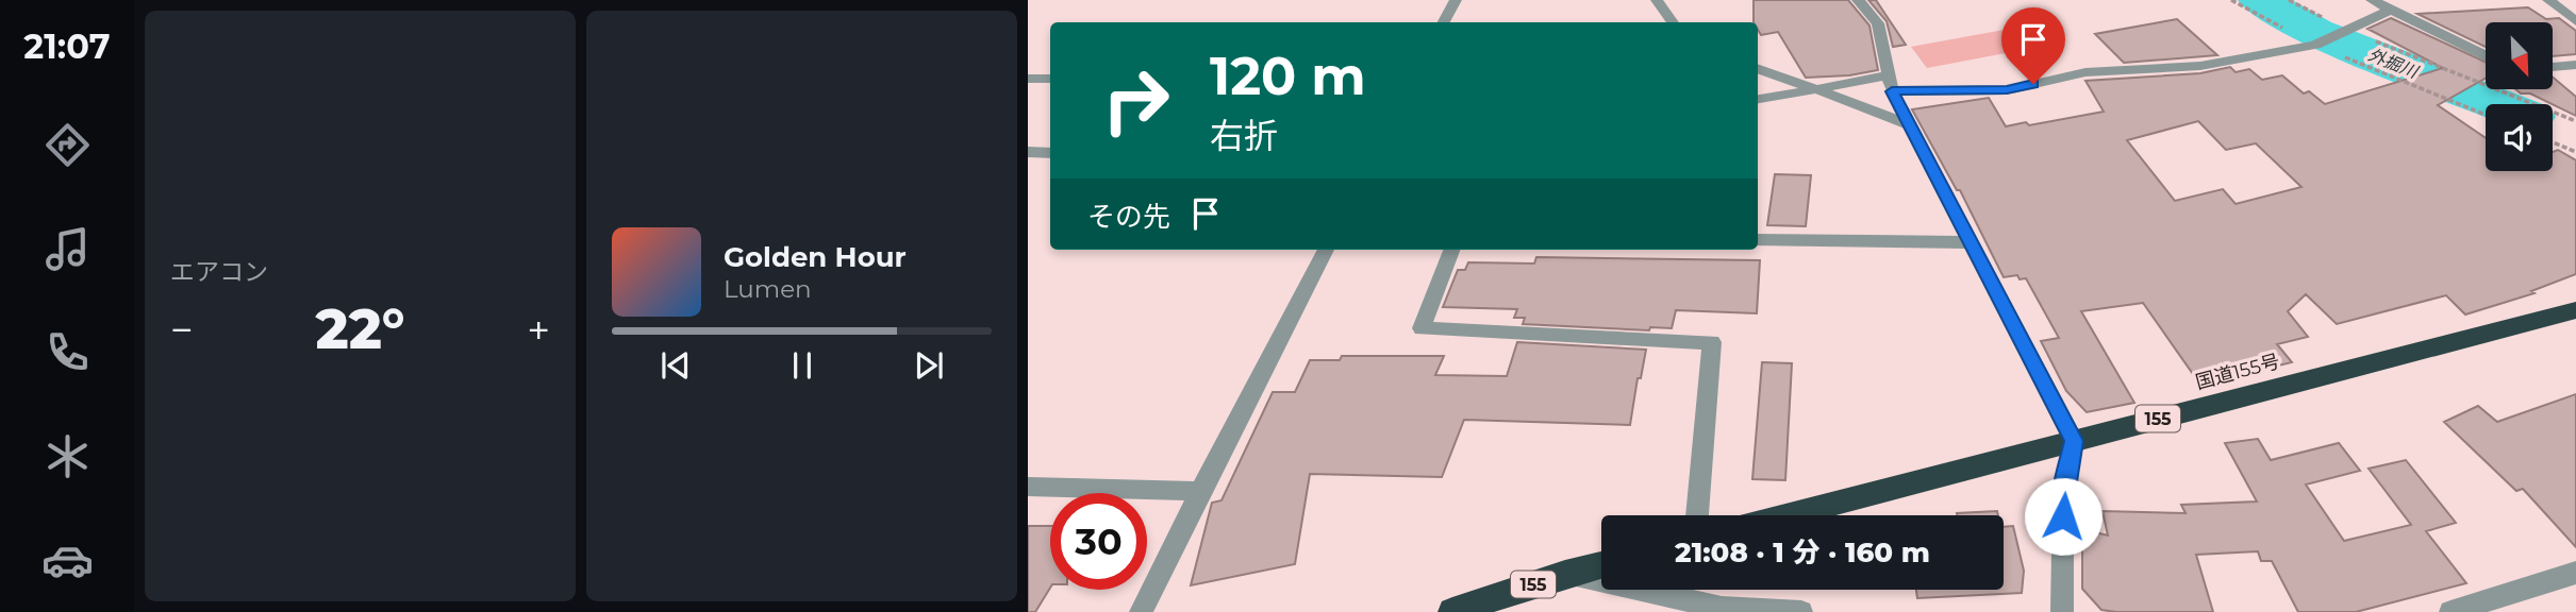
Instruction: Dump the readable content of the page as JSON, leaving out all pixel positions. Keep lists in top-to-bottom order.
{
  "streets": {
    "highway": ["国道155号", "155"]
  },
  "water": ["外掘川"],
  "north": "bottom right",
  "page": {
    "tabs": "21:07",
    "tile": "エアコン",
    "turn": ["120 m", "右折"],
    "then": "その先",
    "song": ["Golden Hour", "Lumen"],
    "heat": ["−", "22°", "+"],
    "limit": "30",
    "trip": "21:08 · 1 分 · 160 m"
  }
}
